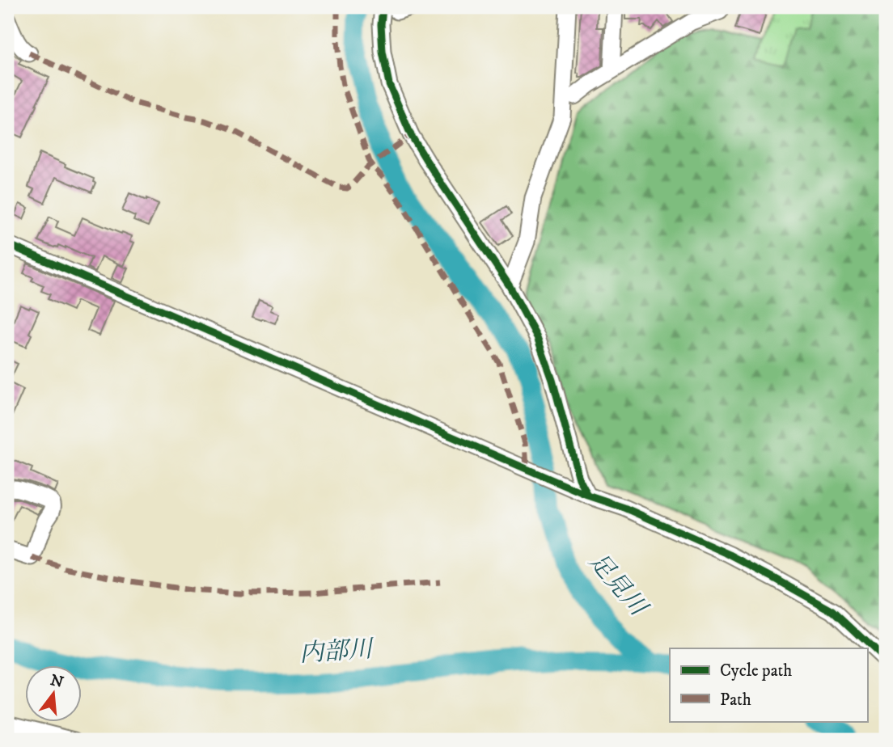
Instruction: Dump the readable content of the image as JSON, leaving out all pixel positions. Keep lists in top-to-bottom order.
{
  "water": ["足見川", "内部川"],
  "legend": ["Cycle path", "Path"],
  "north": "top"
}
